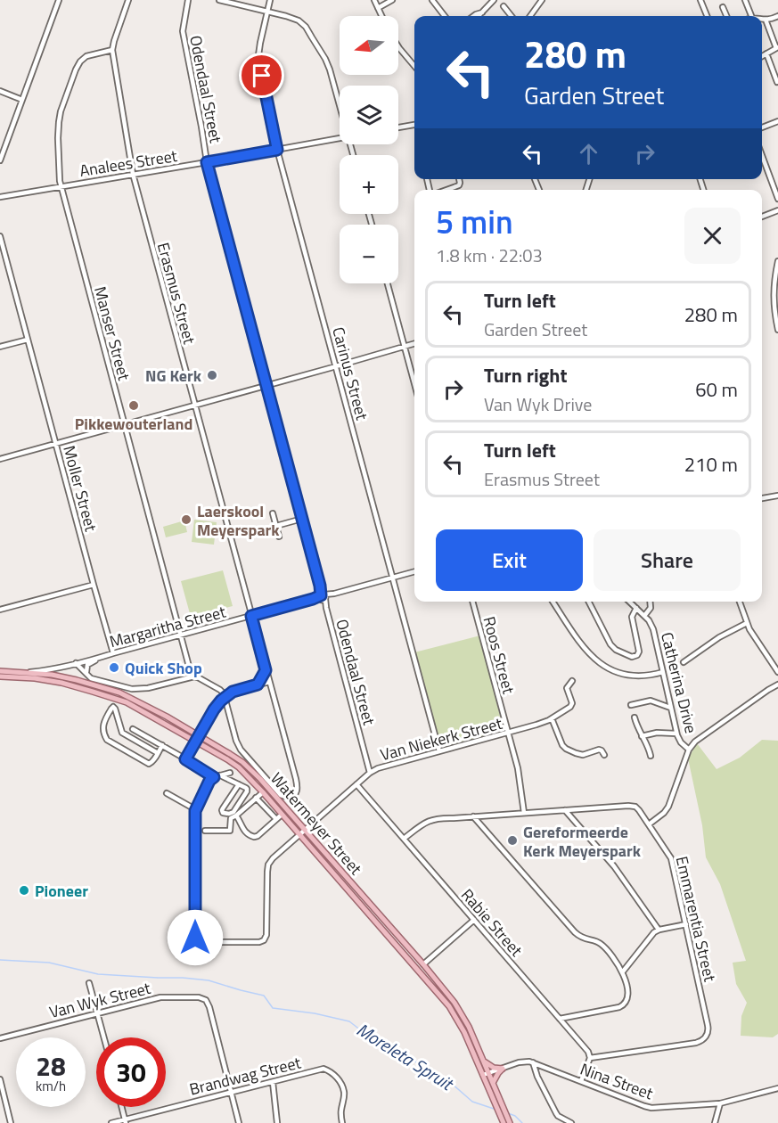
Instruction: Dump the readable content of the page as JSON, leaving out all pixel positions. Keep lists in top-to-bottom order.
{
  "streets": {
    "main road": ["Watermeyer Street"],
    "street": [
      "Odendaal Street",
      "Analees Street",
      "Erasmus Street",
      "Manser Street",
      "Carinus Street",
      "Moller Street",
      "Margaritha Street",
      "Roos Street",
      "Catherina Drive",
      "Van Niekerk Street",
      "Emmarentia Street",
      "Rabie Street",
      "Van Wyk Street",
      "Brandwag Street",
      "Nina Street"
    ]
  },
  "crossings": [
    ["Odendaal Street", "Analees Street"],
    ["Odendaal Street", "Margaritha Street"],
    ["Odendaal Street", "Van Niekerk Street"],
    ["Analees Street", "Erasmus Street"],
    ["Analees Street", "Manser Street"],
    ["Analees Street", "Carinus Street"],
    ["Erasmus Street", "Manser Street"],
    ["Erasmus Street", "Margaritha Street"],
    ["Manser Street", "Margaritha Street"],
    ["Carinus Street", "Margaritha Street"],
    ["Carinus Street", "Van Niekerk Street"],
    ["Moller Street", "Margaritha Street"],
    ["Margaritha Street", "Watermeyer Street"],
    ["Roos Street", "Van Niekerk Street"],
    ["Roos Street", "Emmarentia Street"],
    ["Van Niekerk Street", "Watermeyer Street"],
    ["Van Niekerk Street", "Rabie Street"],
    ["Emmarentia Street", "Rabie Street"],
    ["Van Wyk Street", "Brandwag Street"]
  ],
  "water": ["Moreleta Spruit"],
  "places": [
    "NG Kerk",
    "Pikkewouterland",
    "Laerskool Meyerspark",
    "Quick Shop",
    "Gereformeerde Kerk Meyerspark",
    "Pioneer"
  ],
  "north": "left",
  "page": {
    "map_buttons": ["+", "−"],
    "turn": ["280 m", "Garden Street"],
    "heading": ["5 min", "1.8 km · 22:03"],
    "list": [
      {
        "name": "Turn left",
        "note": "Garden Street",
        "value": "280 m"
      },
      {
        "name": "Turn right",
        "note": "Van Wyk Drive",
        "value": "60 m"
      },
      {
        "name": "Turn left",
        "note": "Erasmus Street",
        "value": "210 m"
      }
    ],
    "buttons": ["Exit", "Share"],
    "speed": "28 km/h",
    "limit": "30"
  }
}
